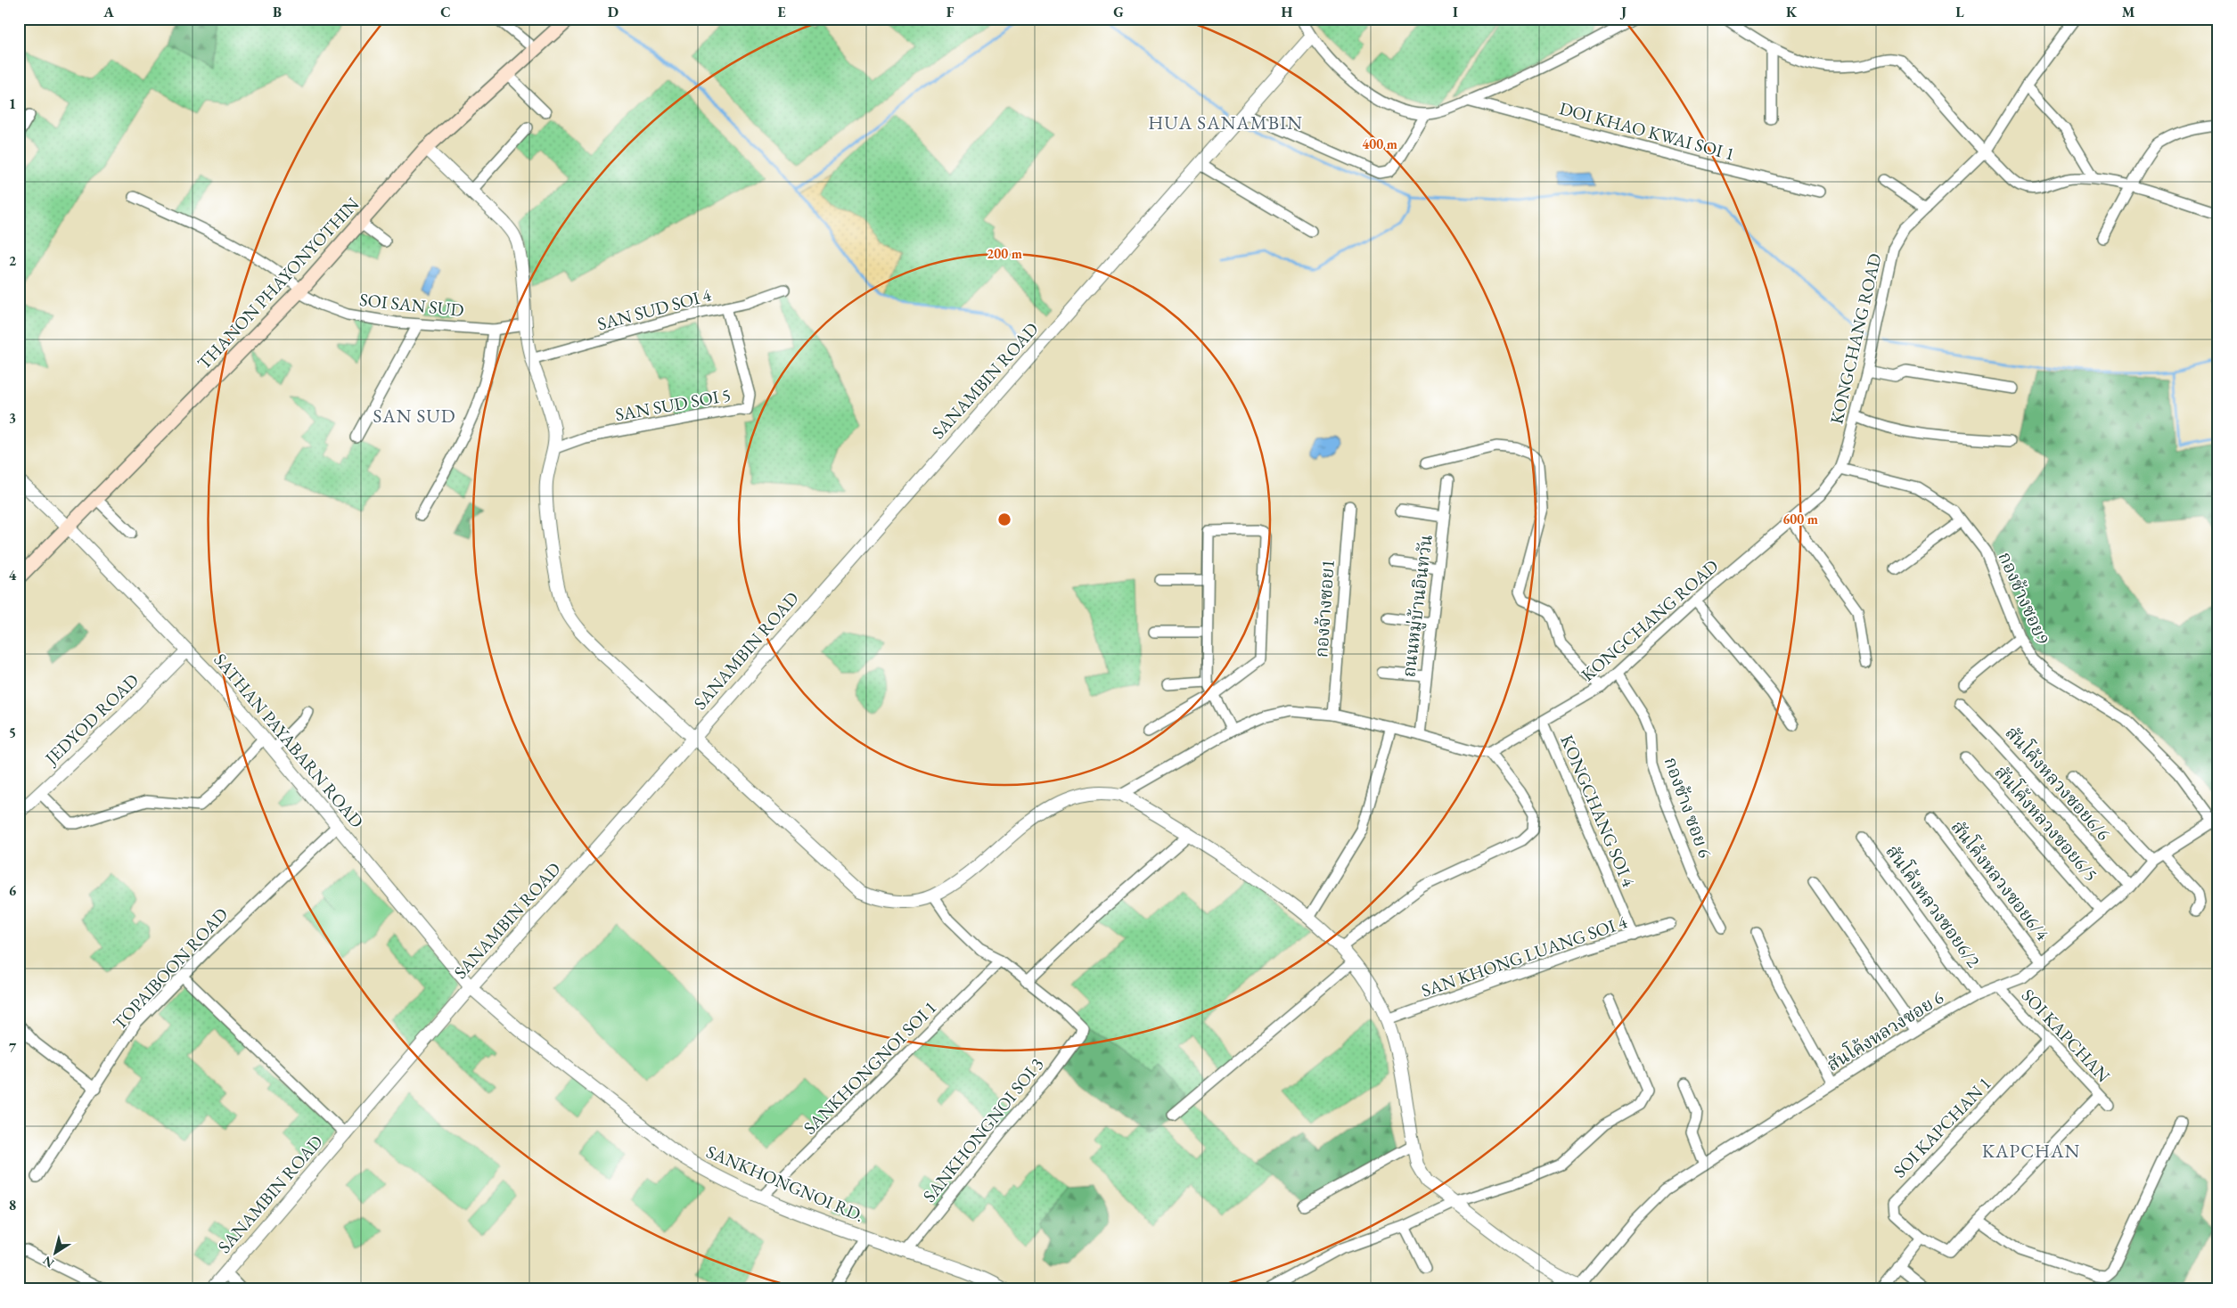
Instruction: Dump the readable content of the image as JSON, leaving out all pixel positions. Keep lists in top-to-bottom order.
{
  "streets": {
    "main road": ["THANON PHAYONYOTHIN"],
    "street": [
      "DOI KHAO KWAI SOI 1",
      "SOI SAN SUD",
      "SAN SUD SOI 4",
      "KONGCHANG ROAD",
      "SANAMBIN ROAD",
      "SAN SUD SOI 5",
      "กองช้างซอย9",
      "ถนนหมู่บ้านอินทวัน",
      "กองจ้างซอย1",
      "JEDYOD ROAD",
      "SATHAN PAYABARN ROAD",
      "สันโค้งหลวงซอย6/6",
      "กองช้าง ซอย 6",
      "KONGCHANG SOI 4",
      "สันโค้งหลวงซอย6/5",
      "สันโค้งหลวงซอย6/4",
      "สันโค้งหลวงซอย6/2",
      "SAN KHONG LUANG SOI 4",
      "TOPAIBOON ROAD",
      "สันโค้งหลวงซอย 6",
      "SOI KAPCHAN",
      "SANKHONGNOI SOI 1",
      "SOI KAPCHAN 1",
      "SANKHONGNOI SOI 3",
      "SANKHONGNOI RD."
    ]
  },
  "crossings": [
    ["THANON PHAYONYOTHIN", "SOI SAN SUD"],
    ["THANON PHAYONYOTHIN", "SATHAN PAYABARN ROAD"],
    ["SAN SUD SOI 4", "SAN SUD SOI 5"],
    ["KONGCHANG ROAD", "กองช้างซอย9"],
    ["KONGCHANG ROAD", "กองช้าง ซอย 6"],
    ["KONGCHANG ROAD", "KONGCHANG SOI 4"],
    ["SANAMBIN ROAD", "SATHAN PAYABARN ROAD"],
    ["SANAMBIN ROAD", "SANKHONGNOI RD."],
    ["กองช้างซอย9", "สันโค้งหลวงซอย 6"],
    ["JEDYOD ROAD", "SATHAN PAYABARN ROAD"],
    ["SATHAN PAYABARN ROAD", "TOPAIBOON ROAD"],
    ["SATHAN PAYABARN ROAD", "SANKHONGNOI RD."],
    ["สันโค้งหลวงซอย6/6", "สันโค้งหลวงซอย 6"],
    ["KONGCHANG SOI 4", "SAN KHONG LUANG SOI 4"],
    ["สันโค้งหลวงซอย6/5", "สันโค้งหลวงซอย 6"],
    ["สันโค้งหลวงซอย6/4", "สันโค้งหลวงซอย 6"],
    ["สันโค้งหลวงซอย6/2", "สันโค้งหลวงซอย 6"],
    ["สันโค้งหลวงซอย 6", "SOI KAPCHAN"],
    ["SOI KAPCHAN", "SOI KAPCHAN 1"],
    ["SANKHONGNOI SOI 1", "SANKHONGNOI RD."],
    ["SANKHONGNOI SOI 3", "SANKHONGNOI RD."]
  ],
  "districts": ["HUA SANAMBIN", "SAN SUD", "KAPCHAN"],
  "north": "bottom left",
  "grid": {
    "columns": [
      "A",
      "B",
      "C",
      "D",
      "E",
      "F",
      "G",
      "H",
      "I",
      "J",
      "K",
      "L",
      "M"
    ],
    "rows": [
      "1",
      "2",
      "3",
      "4",
      "5",
      "6",
      "7",
      "8"
    ]
  },
  "rings": ["400 m", "200 m", "600 m"]
}
